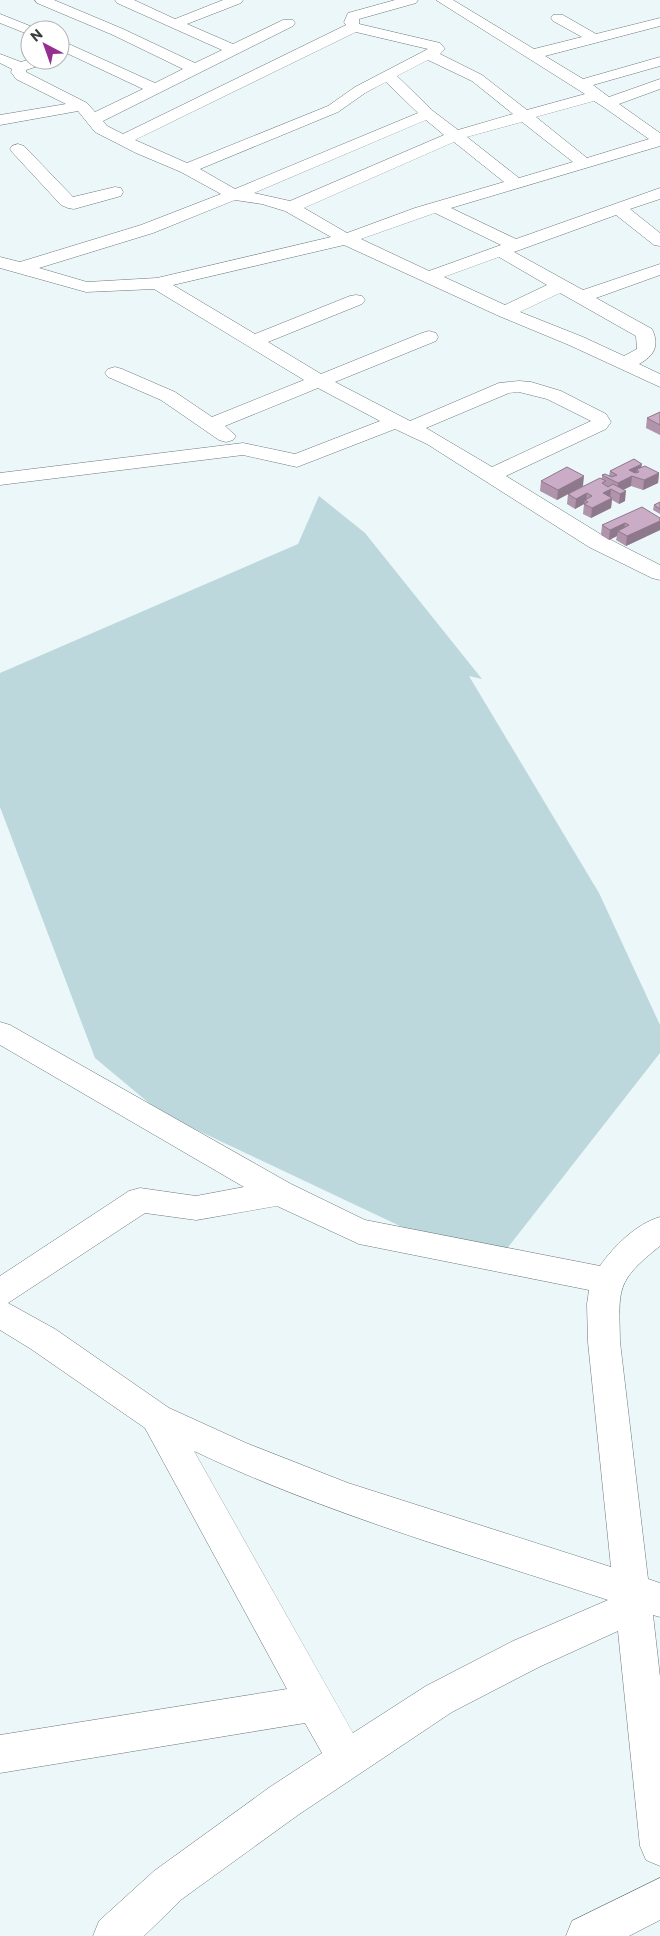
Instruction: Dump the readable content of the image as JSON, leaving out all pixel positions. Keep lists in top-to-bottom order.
{
  "north": "top left"
}
